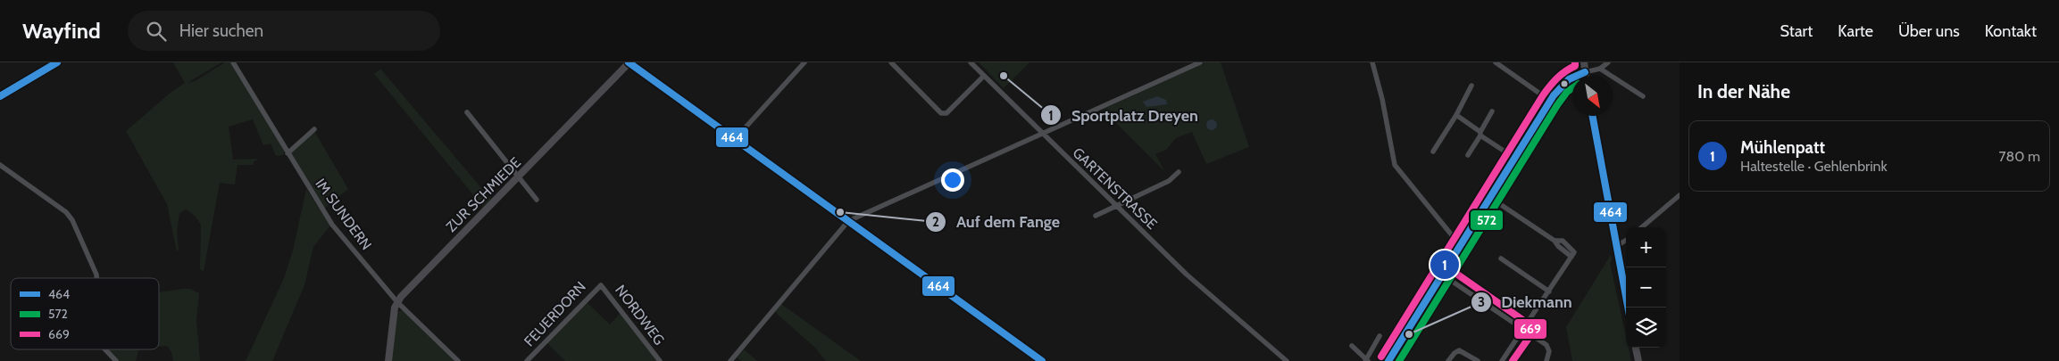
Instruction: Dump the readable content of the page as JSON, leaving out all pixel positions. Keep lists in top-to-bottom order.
{
  "streets": {
    "street": [
      "GARTENSTRASSE",
      "ZUR SCHMIEDE",
      "IM SUNDERN",
      "FEUERDORN",
      "NORDWEG"
    ]
  },
  "crossings": [
    ["ZUR SCHMIEDE", "IM SUNDERN"],
    ["FEUERDORN", "NORDWEG"]
  ],
  "places": ["Sportplatz Dreyen", "Auf dem Fange", "Diekmann"],
  "lines": ["transit line 464", "transit line 669", "transit line 572"],
  "legend": ["464", "572", "669"],
  "north": "bottom right",
  "page": {
    "header": "Wayfind",
    "search": "Hier suchen",
    "nav": [
      "Start",
      "Karte",
      "Über uns",
      "Kontakt"
    ],
    "heading": "In der Nähe",
    "list": [
      {
        "mark": "1",
        "name": "Mühlenpatt",
        "note": "Haltestelle · Gehlenbrink",
        "value": "780 m"
      }
    ],
    "map_buttons": ["+", "−"],
    "pins": "1"
  }
}
